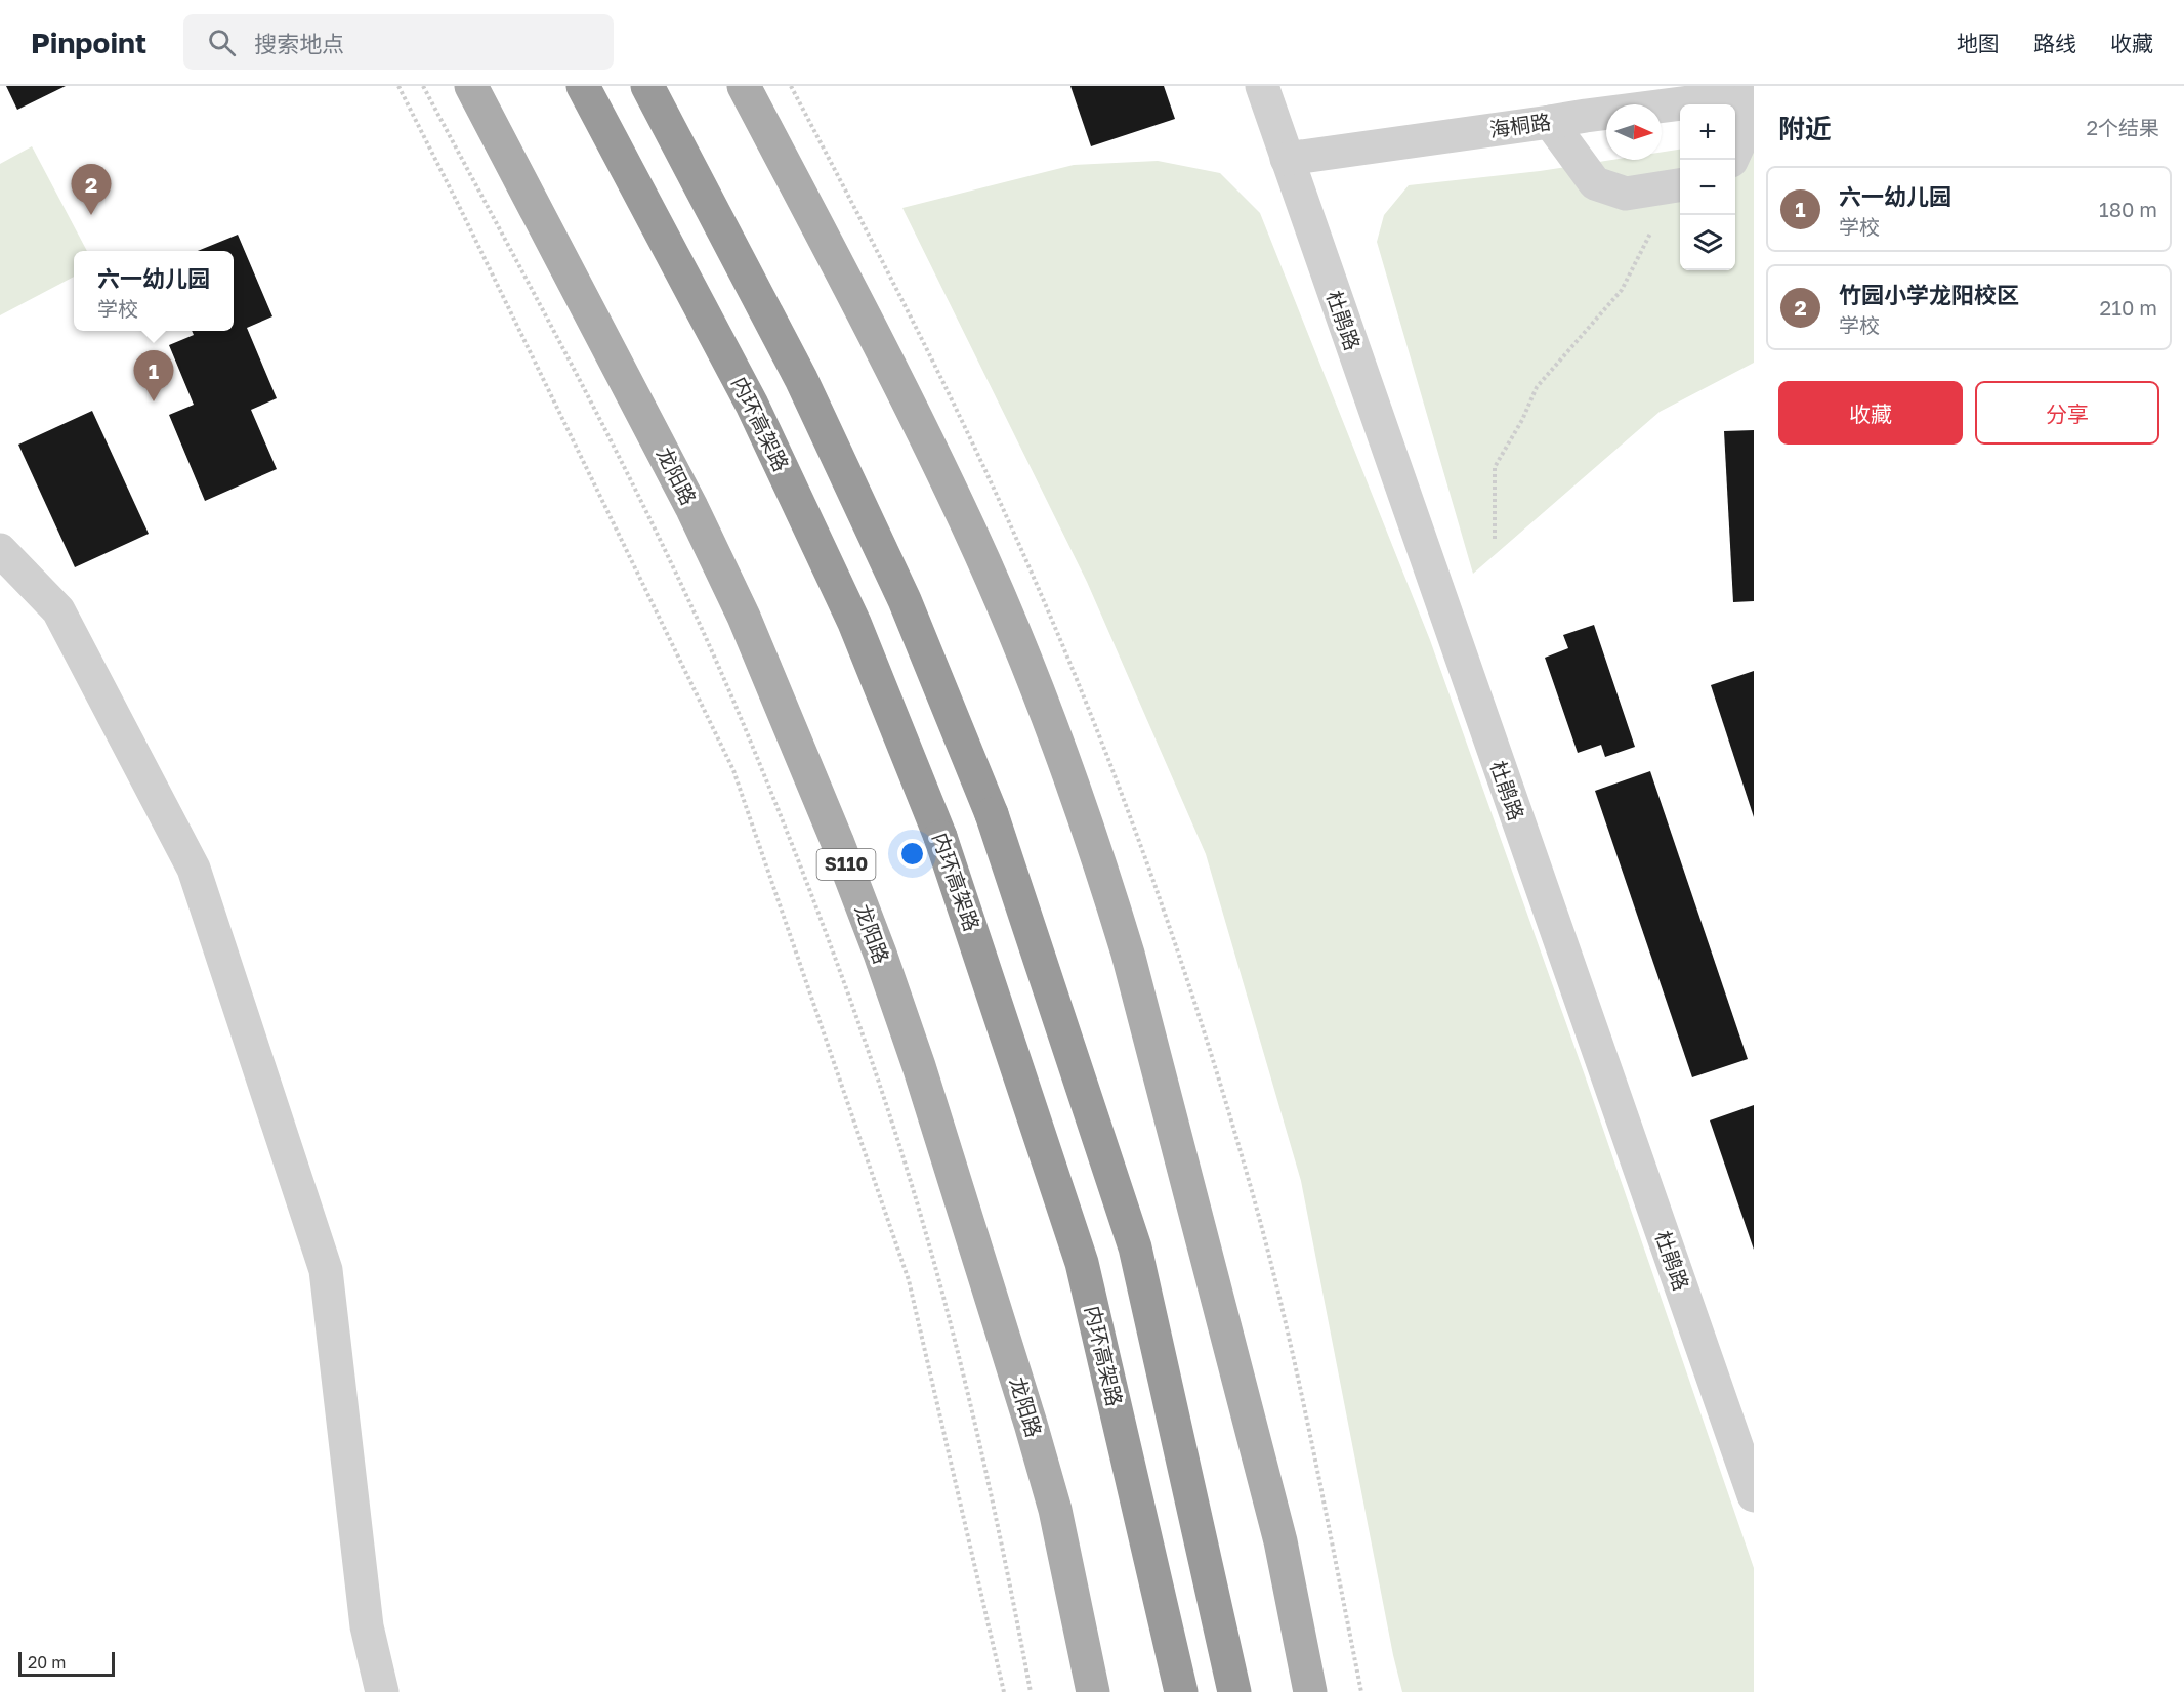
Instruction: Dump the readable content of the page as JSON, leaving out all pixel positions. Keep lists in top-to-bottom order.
{
  "streets": {
    "highway": ["内环高架路"],
    "main road": ["龙阳路", "S110"],
    "street": ["海桐路", "杜鹃路"]
  },
  "crossings": [
    ["海桐路", "杜鹃路"]
  ],
  "scale_bar": "20 m",
  "north": "right",
  "page": {
    "header": "Pinpoint",
    "search": "搜索地点",
    "nav": ["地图", "路线", "收藏"],
    "heading": ["附近", "2个结果"],
    "map_buttons": ["+", "−"],
    "pins": ["2", "1"],
    "list": [
      {
        "mark": "1",
        "name": "六一幼儿园",
        "note": "学校",
        "value": "180 m"
      },
      {
        "mark": "2",
        "name": "竹园小学龙阳校区",
        "note": "学校",
        "value": "210 m"
      }
    ],
    "popup": ["六一幼儿园", "学校"],
    "buttons": ["收藏", "分享"],
    "scale": "20 m"
  }
}
